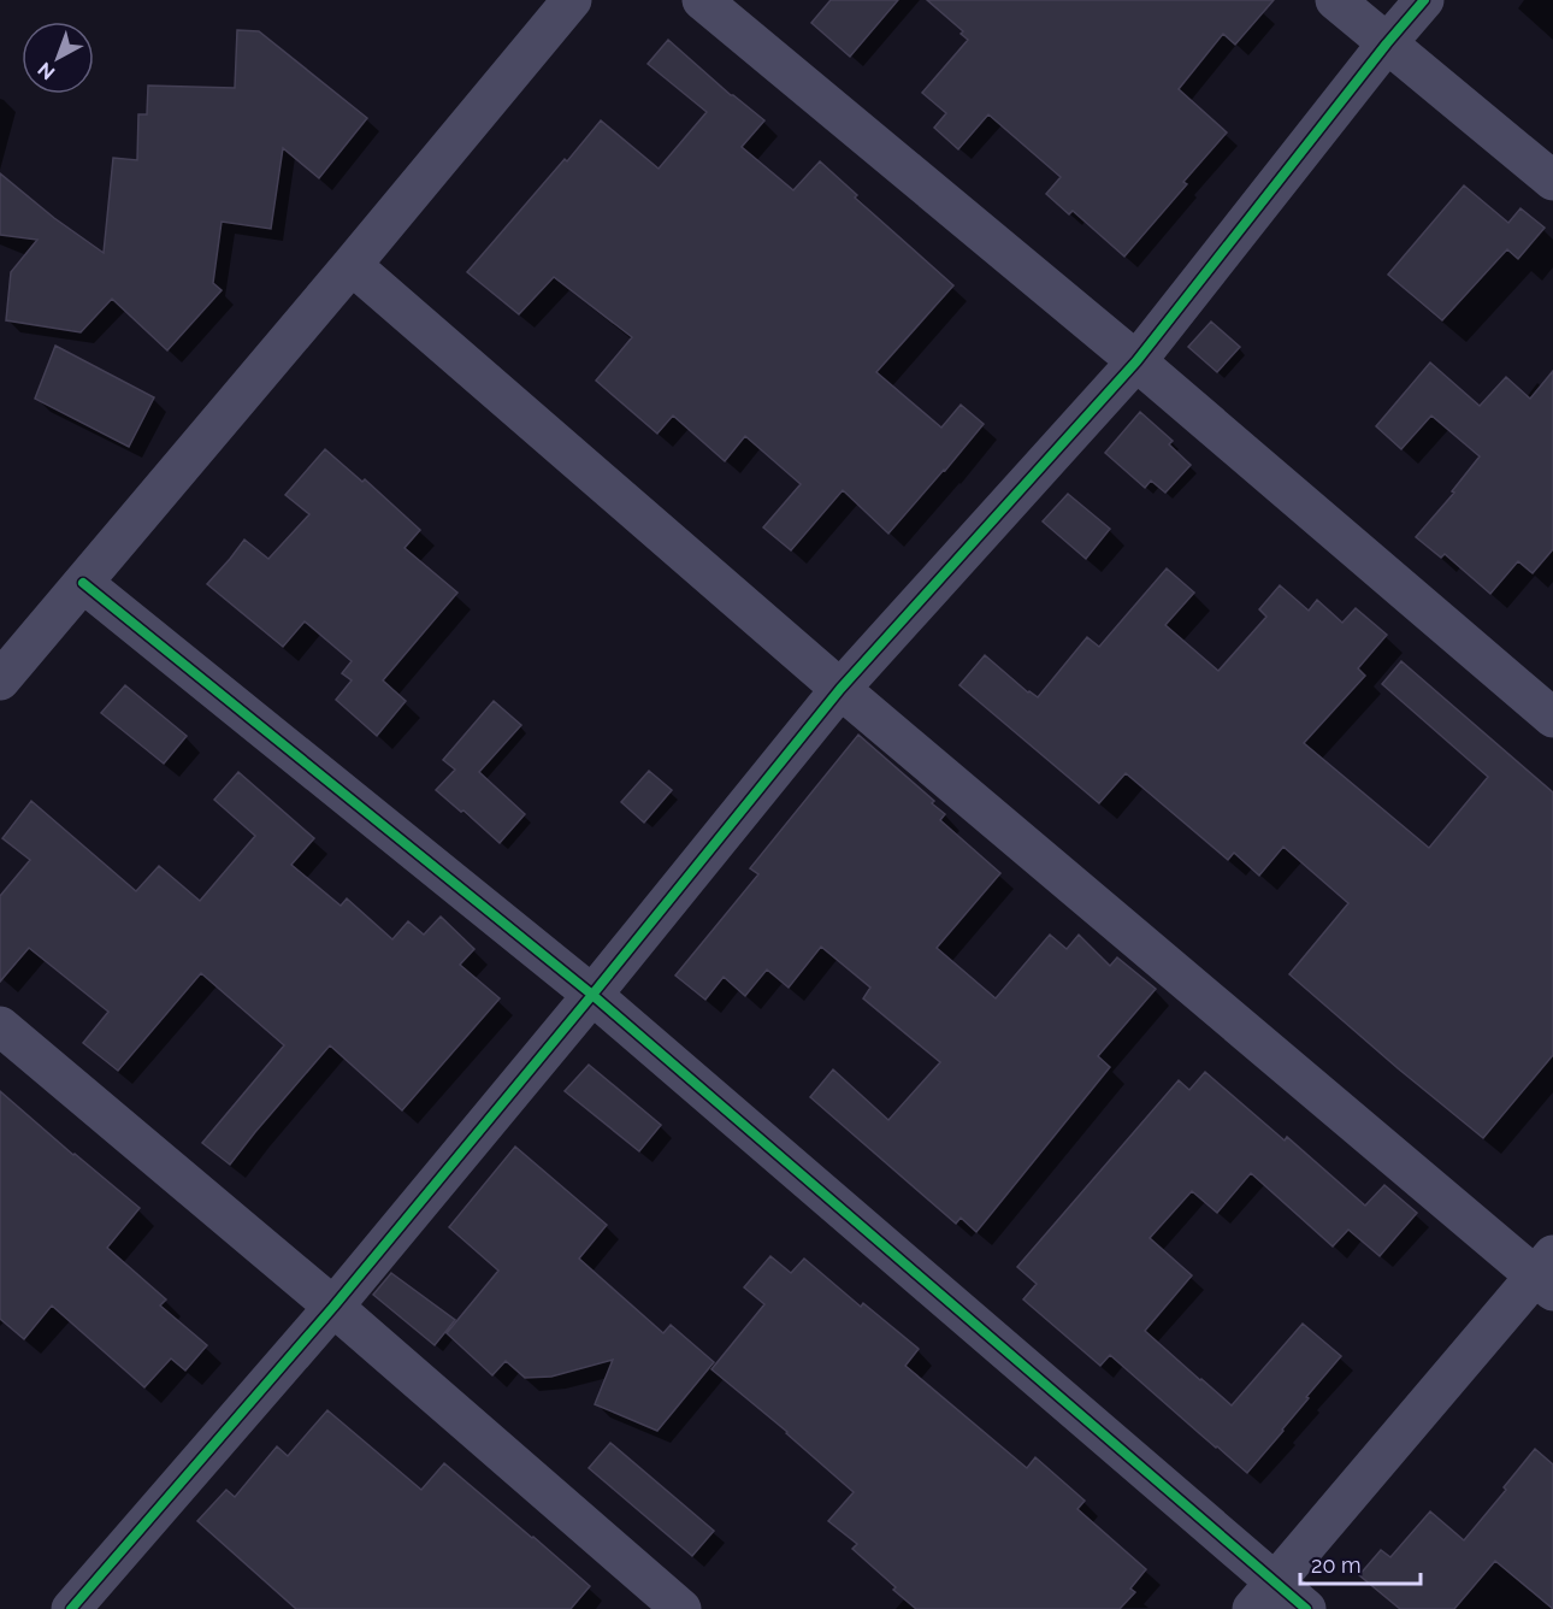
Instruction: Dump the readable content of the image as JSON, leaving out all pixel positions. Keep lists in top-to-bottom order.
{
  "scale_bar": "20 m",
  "north": "bottom left"
}
